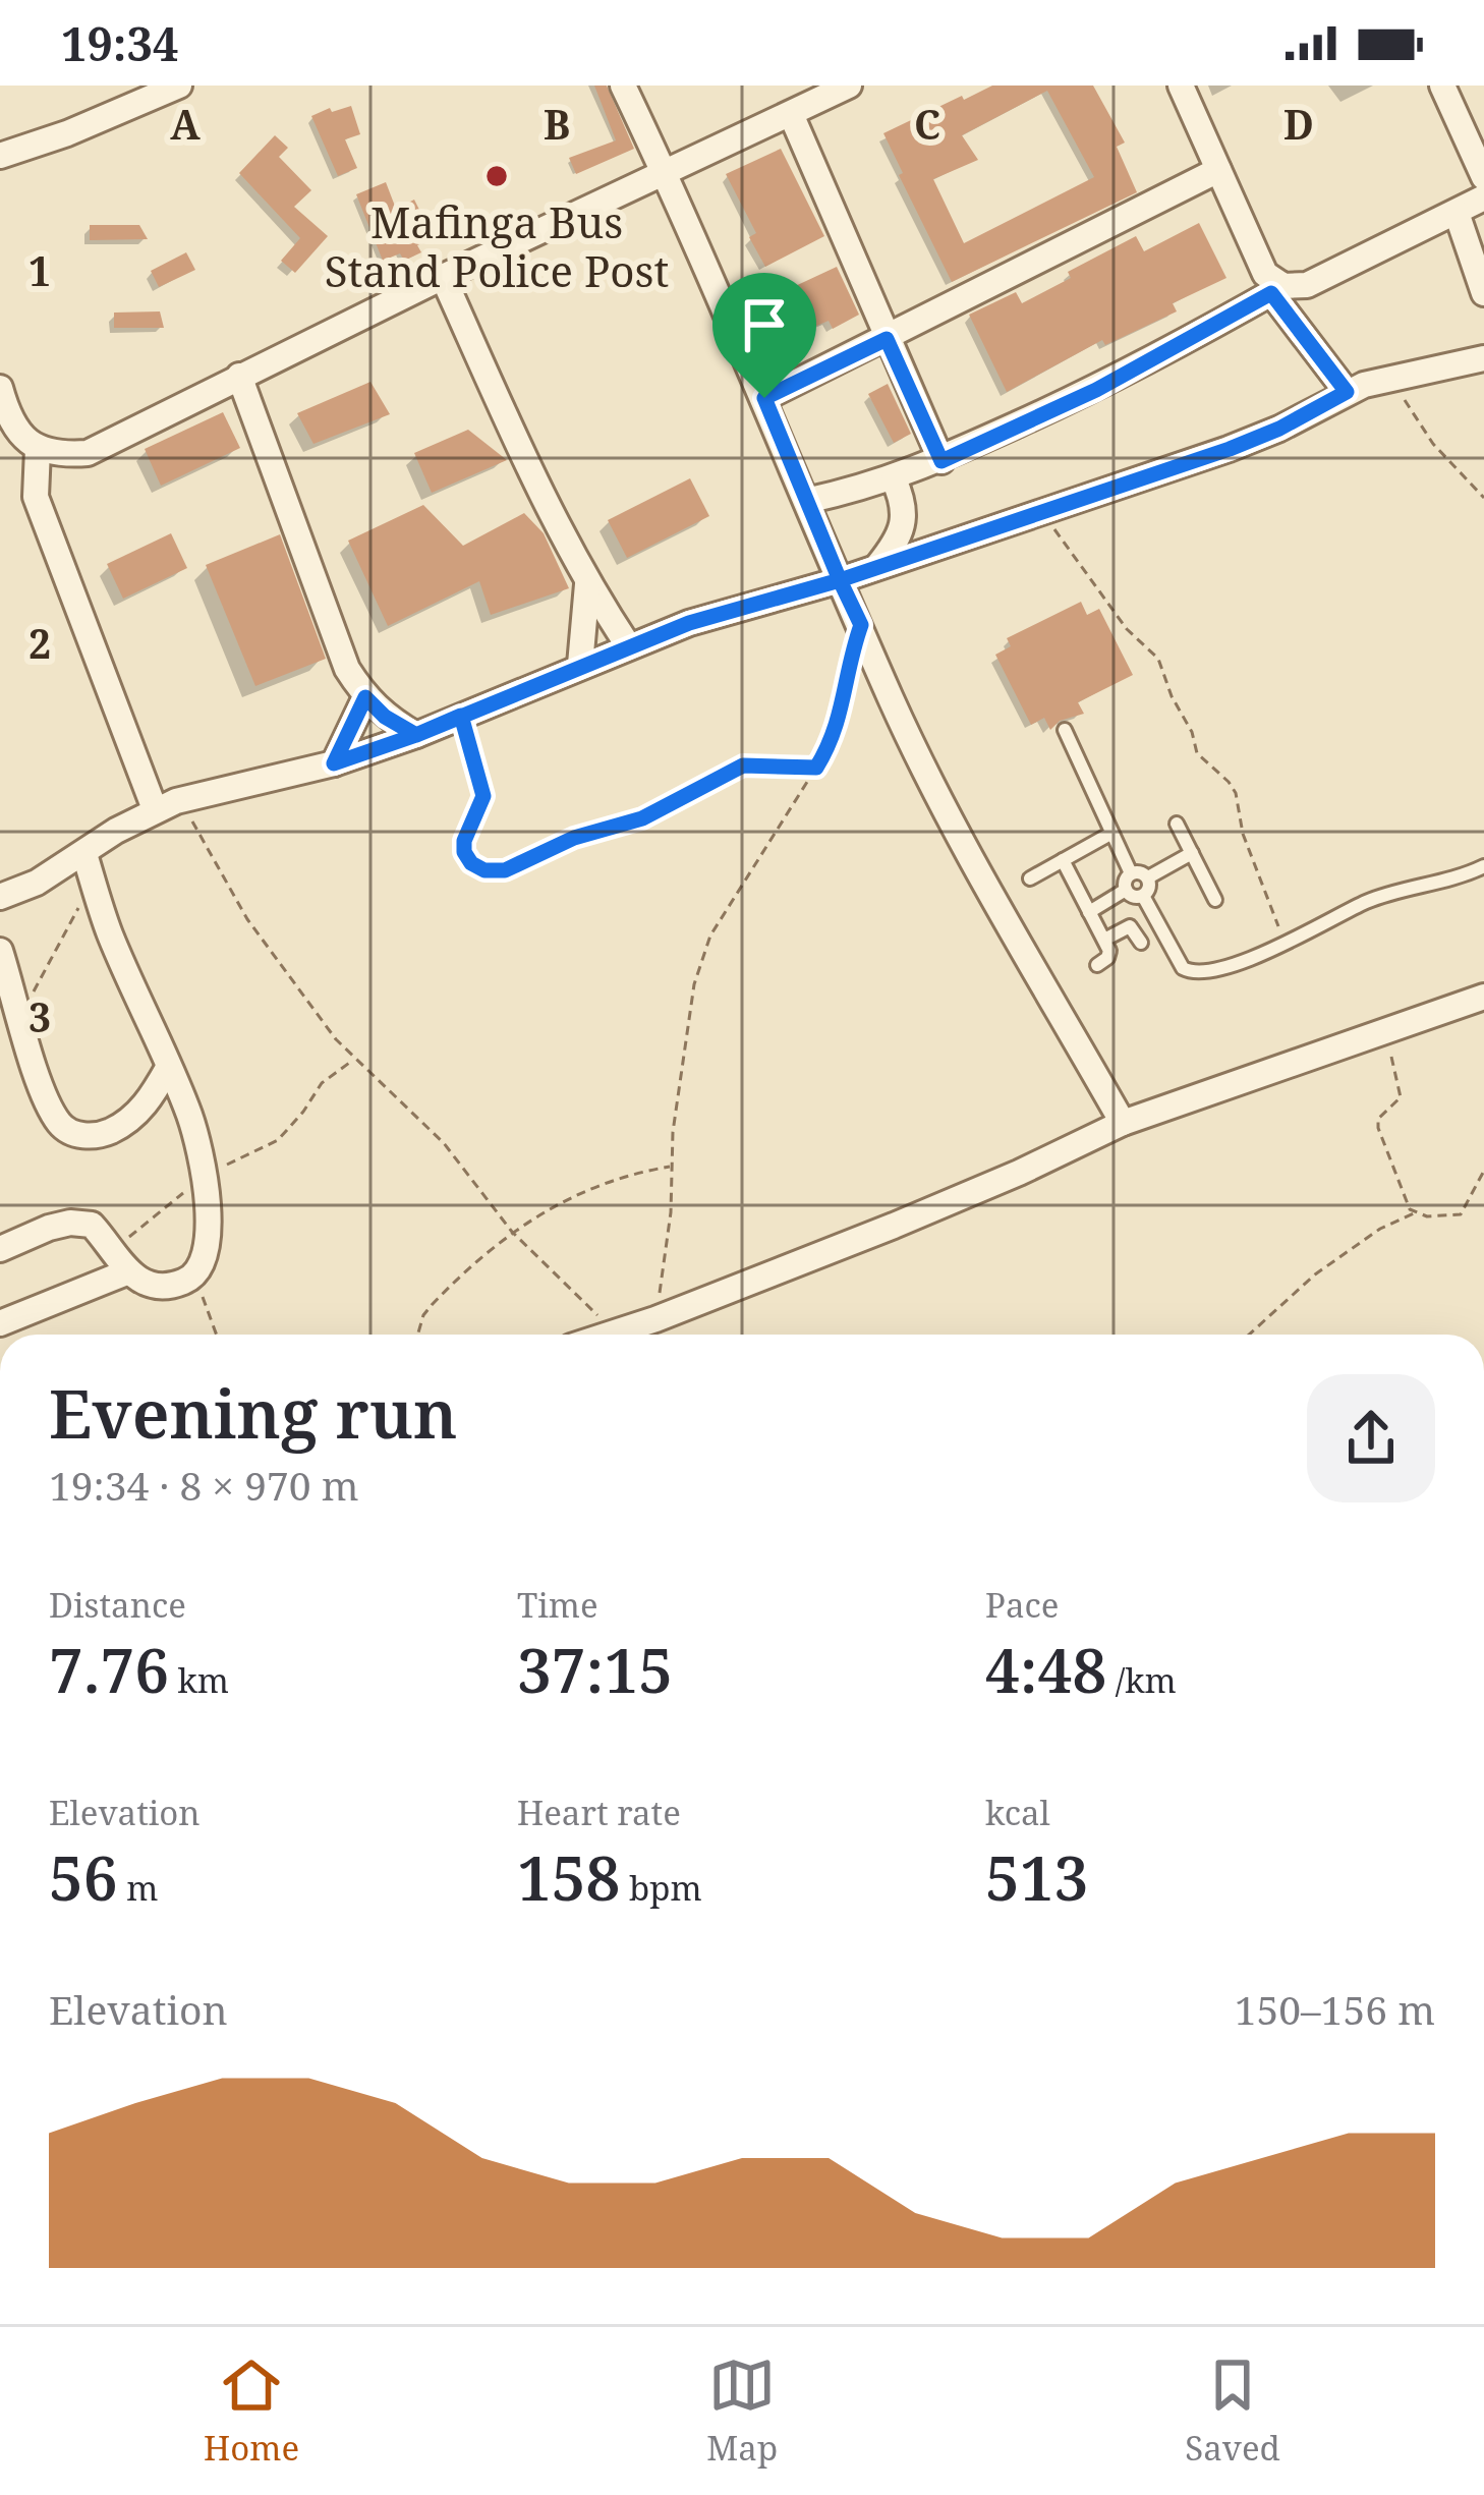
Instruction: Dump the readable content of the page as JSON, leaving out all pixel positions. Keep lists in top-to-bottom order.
{
  "places": ["Mafinga Bus Stand Police Post"],
  "page": {
    "status": "19:34",
    "heading": ["Evening run", "19:34 · 8 × 970 m"],
    "stats": [
      ["Distance", "7.76 km"],
      ["Time", "37:15"],
      ["Pace", "4:48 /km"],
      ["Elevation", "56 m"],
      ["Heart rate", "158 bpm"],
      ["kcal", "513"]
    ],
    "chart": ["Elevation", "150–156 m"],
    "tabs": ["Home", "Map", "Saved"]
  },
  "grid": {
    "columns": [
      "A",
      "B",
      "C",
      "D"
    ],
    "rows": ["1", "2", "3"]
  }
}
